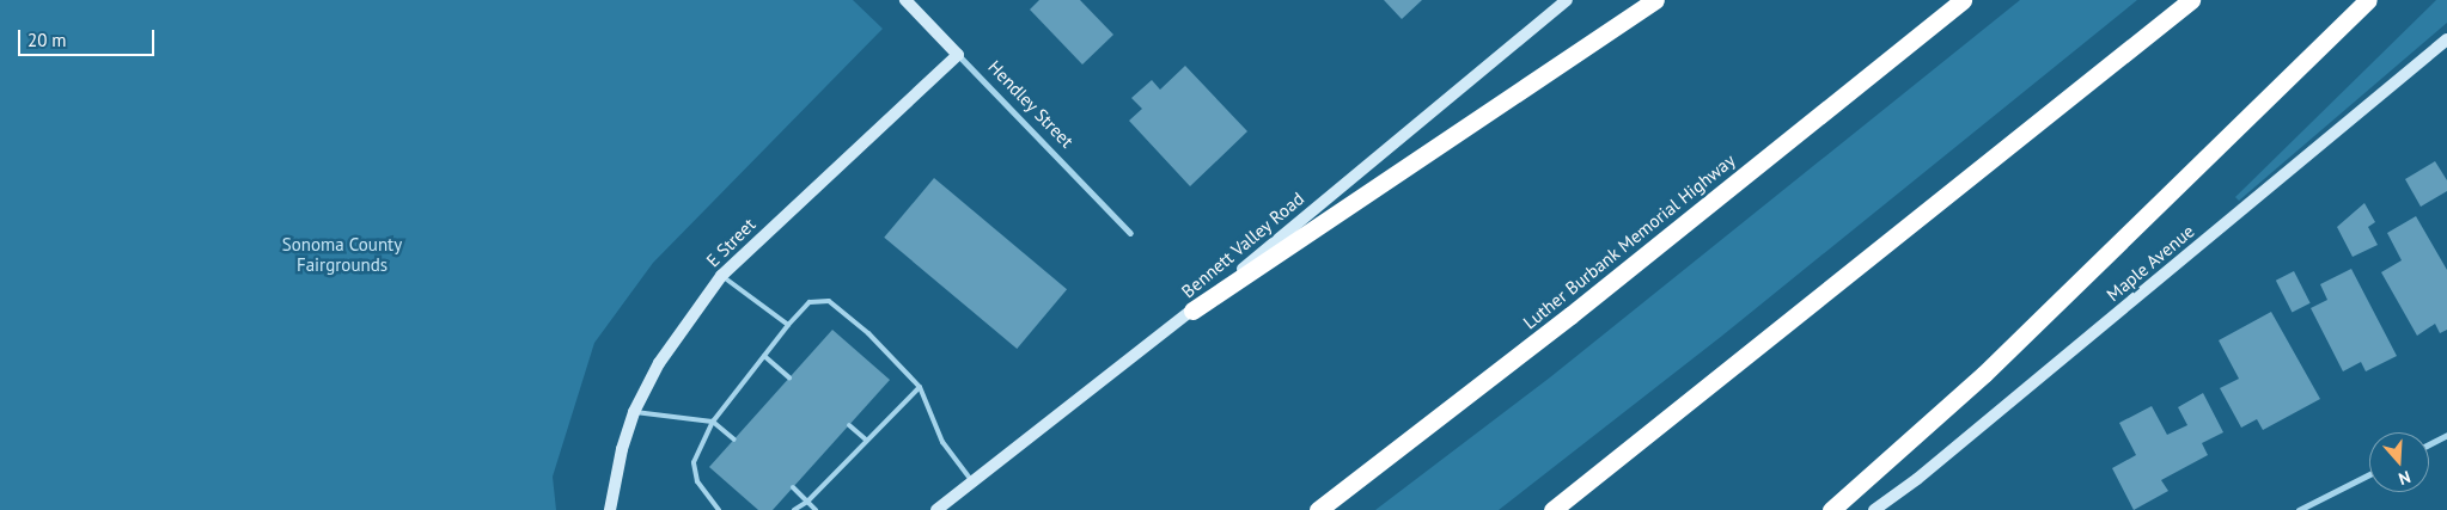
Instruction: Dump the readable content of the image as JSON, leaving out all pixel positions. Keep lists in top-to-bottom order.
{
  "streets": {
    "highway": ["Luther Burbank Memorial Highway"],
    "main road": [
      "Hendley Street",
      "E Street",
      "Bennett Valley Road",
      "Maple Avenue"
    ]
  },
  "crossings": [
    ["Hendley Street", "E Street"]
  ],
  "parks": ["Sonoma County Fairgrounds"],
  "scale_bar": "20 m",
  "north": "bottom"
}
